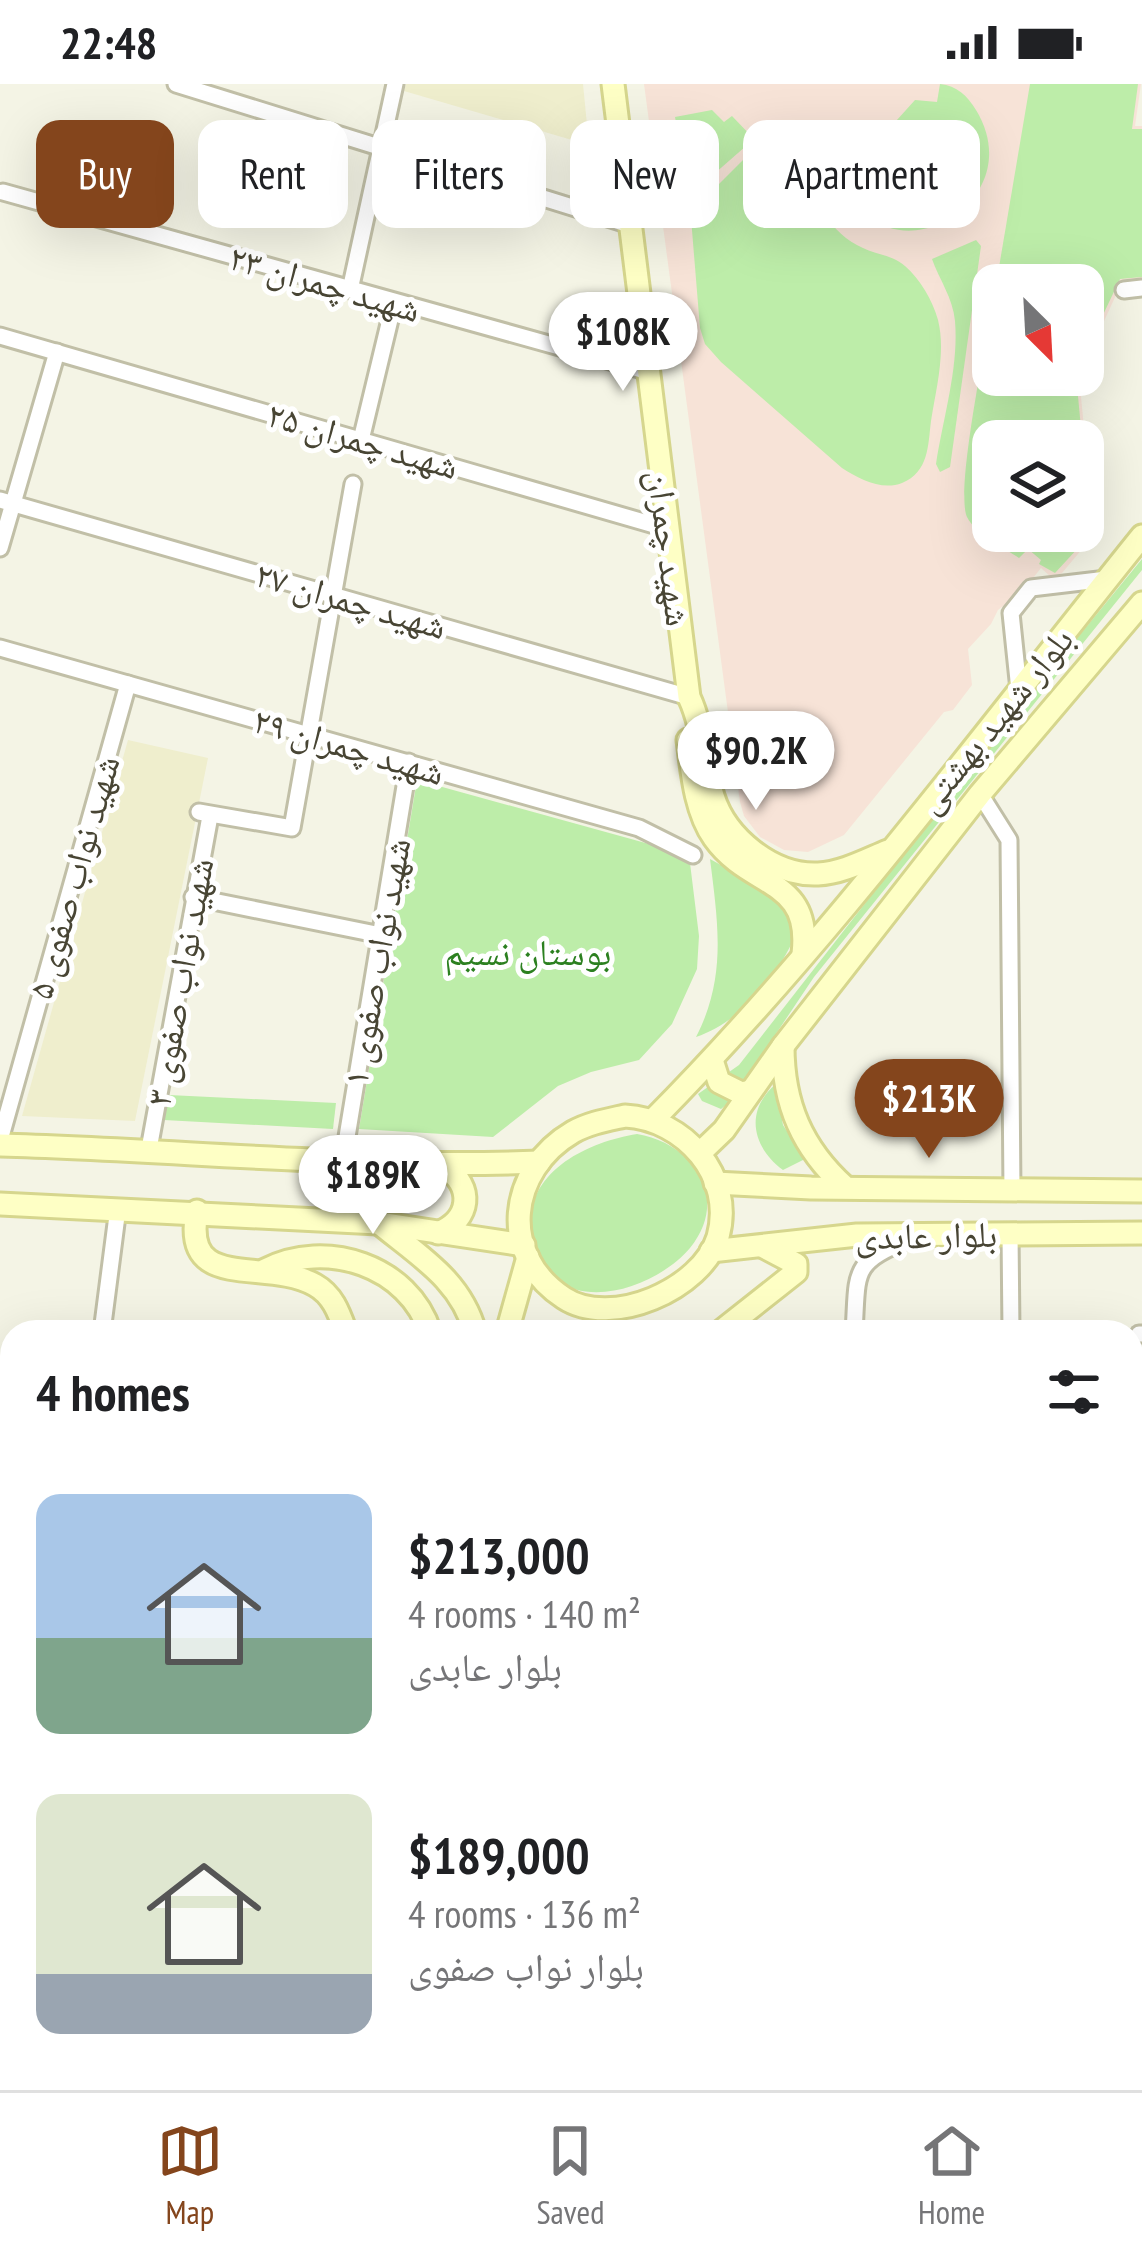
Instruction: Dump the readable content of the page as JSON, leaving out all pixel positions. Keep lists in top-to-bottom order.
{
  "streets": {
    "main road": ["شهید چمران", "بلوار شهید بهشتی", "بلوار عابدی"],
    "street": [
      "شهید چمران ۲۳",
      "شهید چمران ۲۵",
      "شهید چمران ۲۷",
      "شهید چمران ۲۹",
      "شهید نواب صفوی ۵",
      "شهید نواب صفوی ۱",
      "شهید نواب صفوی ۳"
    ]
  },
  "crossings": [
    ["شهید چمران ۲۳", "شهید چمران"],
    ["شهید چمران ۲۵", "شهید چمران"],
    ["شهید چمران", "شهید چمران ۲۷"],
    ["شهید چمران", "بلوار شهید بهشتی"],
    ["بلوار شهید بهشتی", "بلوار عابدی"],
    ["شهید چمران ۲۹", "شهید نواب صفوی ۵"],
    ["شهید چمران ۲۹", "شهید نواب صفوی ۱"],
    ["شهید چمران ۲۹", "شهید نواب صفوی ۳"]
  ],
  "parks": ["بوستان نسیم"],
  "north": "bottom right",
  "page": {
    "status": "22:48",
    "chip": [
      "Buy",
      "Rent",
      "Filters",
      "New",
      "Apartment"
    ],
    "price": [
      "$108K",
      "$90.2K",
      "$213K",
      "$189K"
    ],
    "heading": "4 homes",
    "list": [
      {
        "name": "$213,000",
        "note": "4 rooms · 140 m² · بلوار عابدی"
      },
      {
        "name": "$189,000",
        "note": "4 rooms · 136 m² · بلوار نواب صفوی"
      }
    ],
    "tabs": ["Map", "Saved", "Home"]
  }
}
